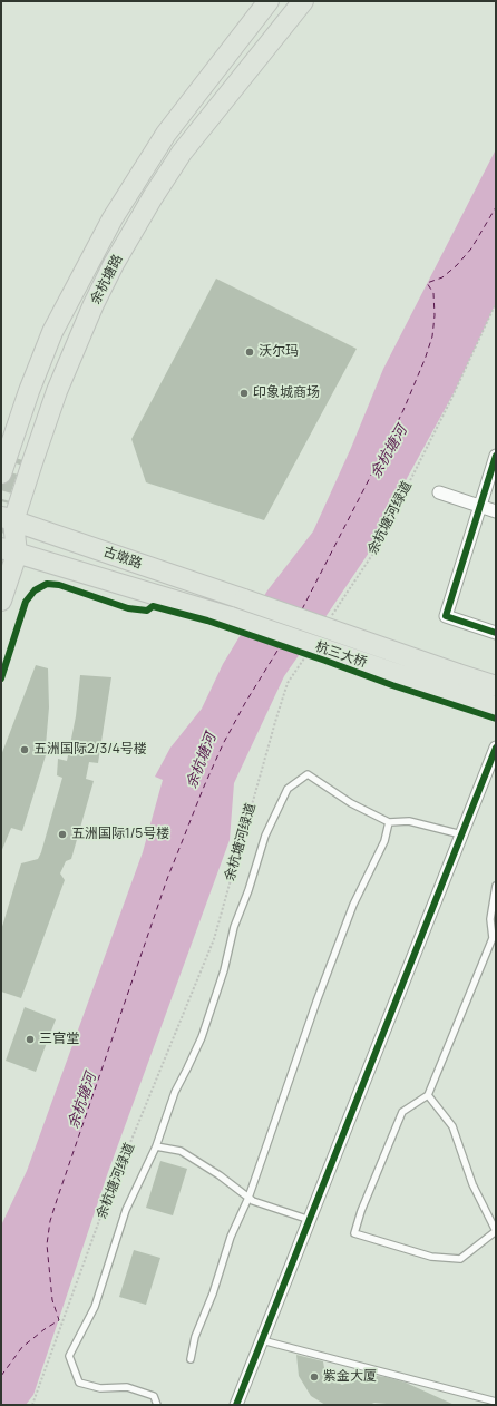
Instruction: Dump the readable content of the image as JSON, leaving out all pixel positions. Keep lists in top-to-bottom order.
{
  "streets": {
    "main road": ["余杭塘路", "古墩路", "杭三大桥"],
    "path": ["余杭塘河绿道"]
  },
  "crossings": [
    ["余杭塘路", "古墩路"],
    ["古墩路", "杭三大桥"]
  ],
  "water": ["余杭塘河"],
  "places": [
    "沃尔玛",
    "印象城商场",
    "五洲国际2/3/4号楼",
    "五洲国际1/5号楼",
    "三官堂",
    "紫金大厦"
  ]
}
